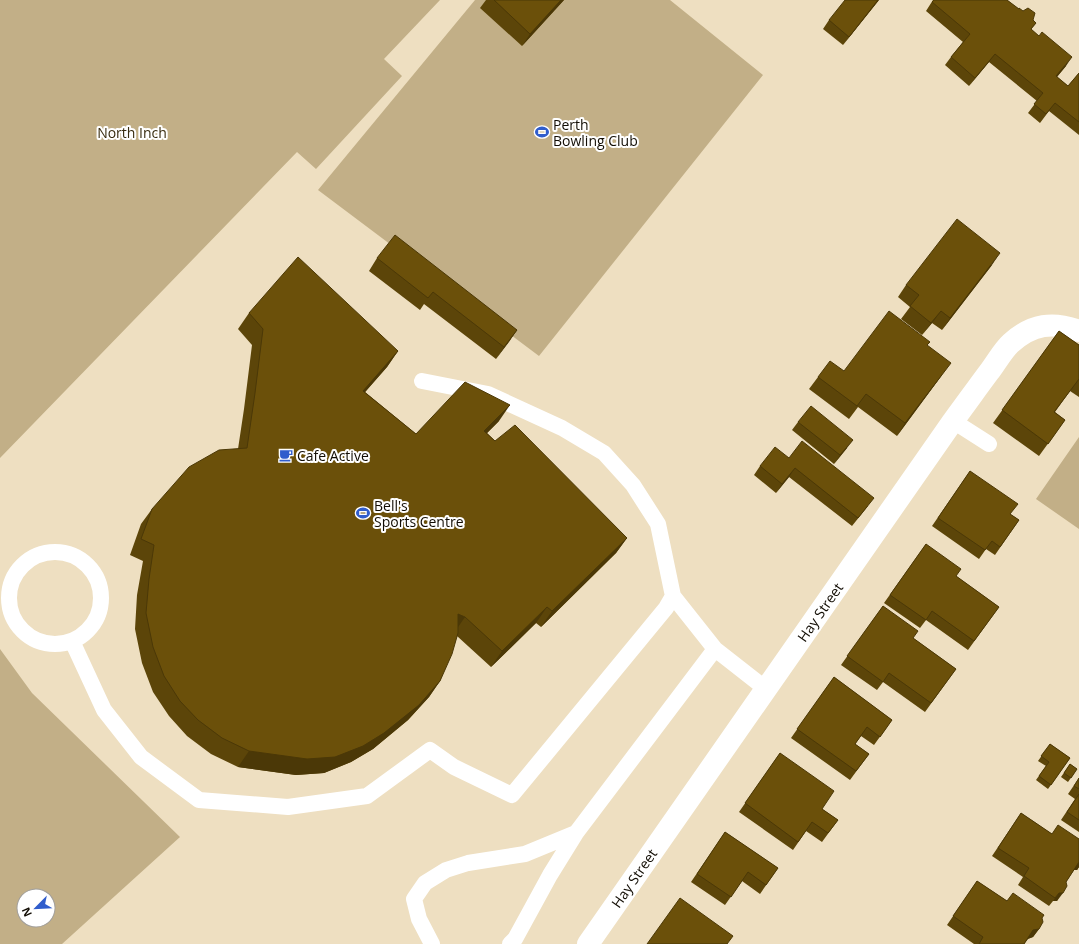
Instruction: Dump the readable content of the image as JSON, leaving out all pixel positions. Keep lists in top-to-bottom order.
{
  "streets": {
    "street": ["Hay Street"]
  },
  "parks": ["North Inch"],
  "places": {
    "sports": ["Perth Bowling Club", "Bell's Sports Centre"],
    "cafe": ["Cafe Active"]
  },
  "north": "bottom left"
}
